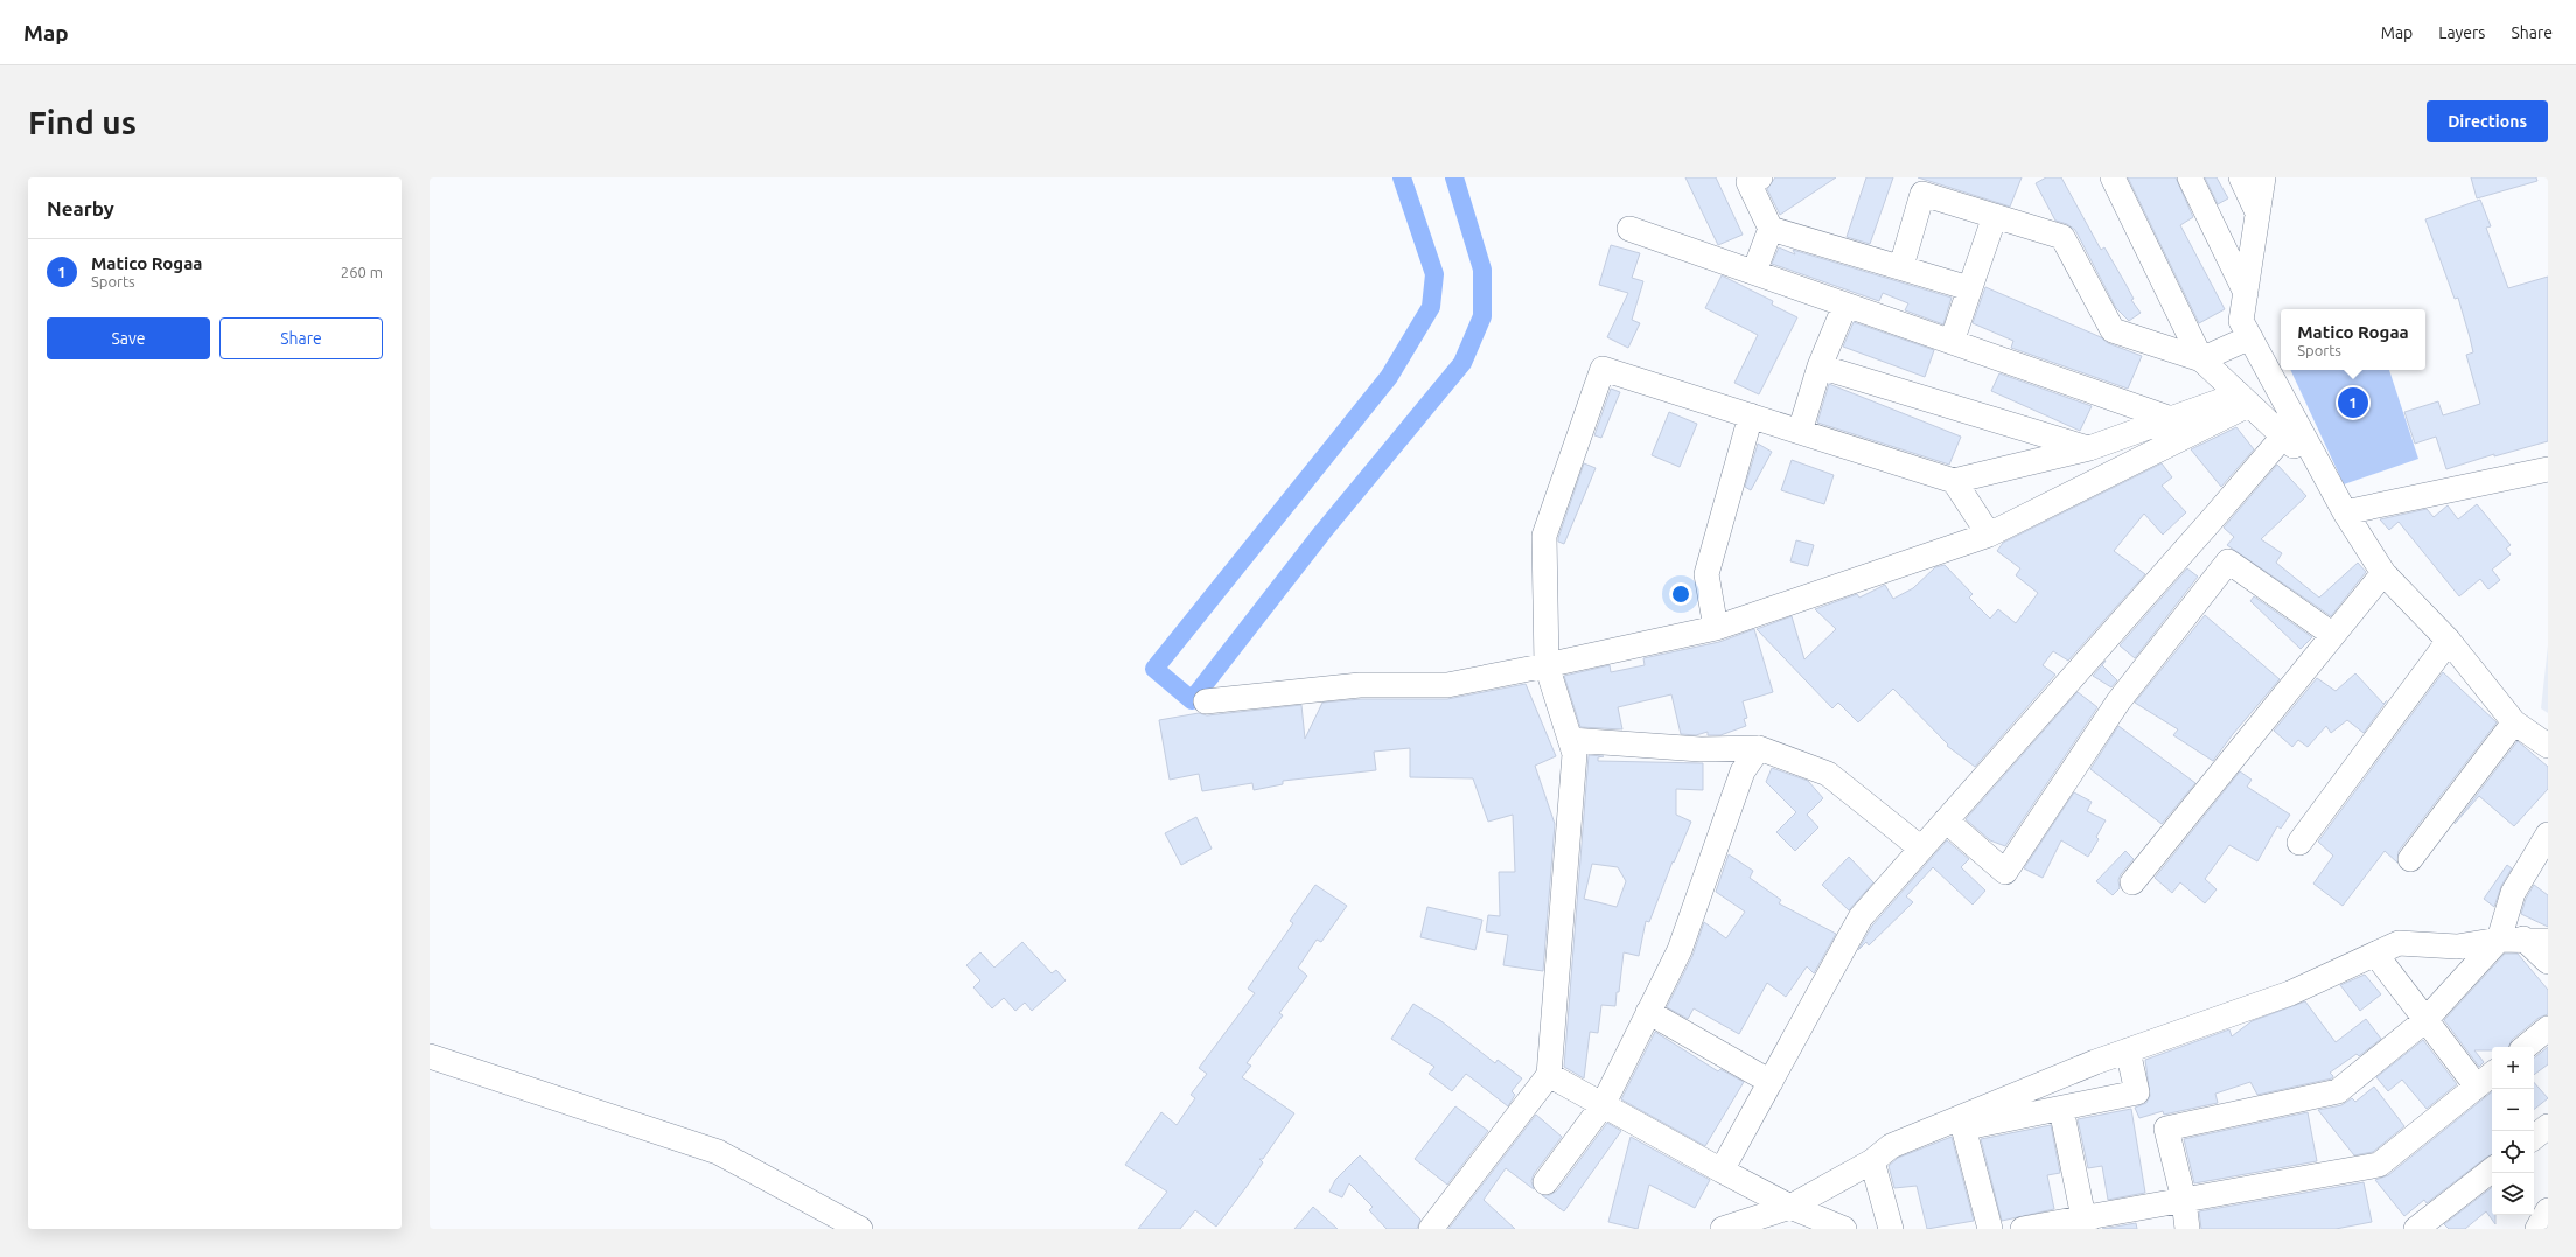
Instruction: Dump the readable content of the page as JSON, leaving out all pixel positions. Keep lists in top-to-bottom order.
{
  "page": {
    "header": "Map",
    "nav": ["Map", "Layers", "Share"],
    "buttons": [
      "Directions",
      ["Save", "Share"]
    ],
    "title": "Find us",
    "heading": "Nearby",
    "list": [
      {
        "mark": "1",
        "name": "Matico Rogaa",
        "note": "Sports",
        "value": "260 m"
      }
    ],
    "popup": ["Matico Rogaa", "Sports"],
    "pins": "1",
    "map_buttons": ["+", "−"]
  }
}
